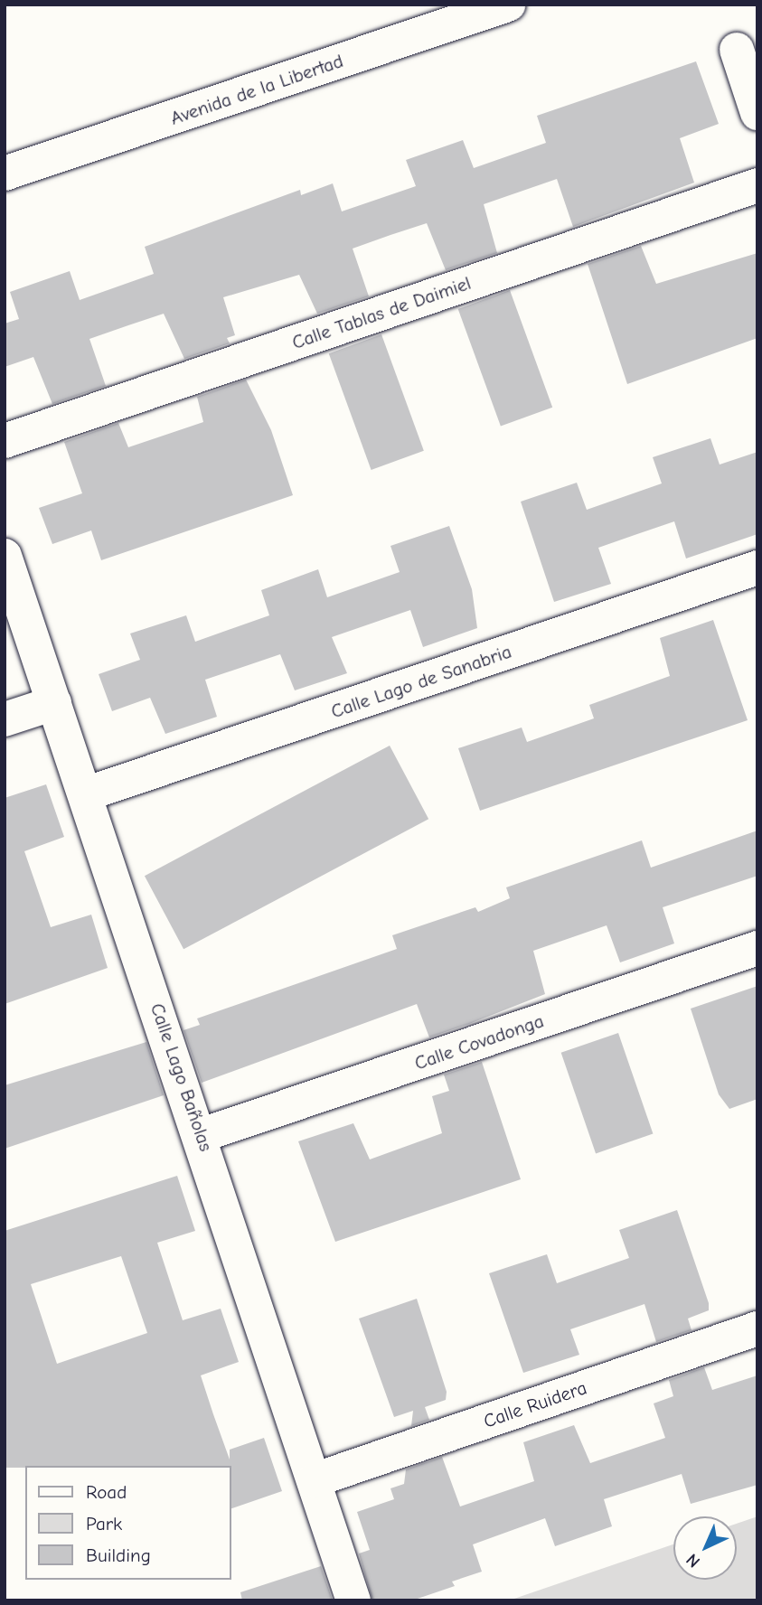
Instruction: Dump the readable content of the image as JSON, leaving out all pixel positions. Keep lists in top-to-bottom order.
{
  "streets": {
    "street": [
      "Avenida de la Libertad",
      "Calle Tablas de Daimiel",
      "Calle Lago de Sanabria",
      "Calle Covadonga",
      "Calle Lago Bañolas",
      "Calle Ruidera"
    ]
  },
  "crossings": [
    ["Calle Lago de Sanabria", "Calle Lago Bañolas"],
    ["Calle Covadonga", "Calle Lago Bañolas"],
    ["Calle Lago Bañolas", "Calle Ruidera"]
  ],
  "legend": ["Road", "Park", "Building"],
  "north": "bottom left"
}
